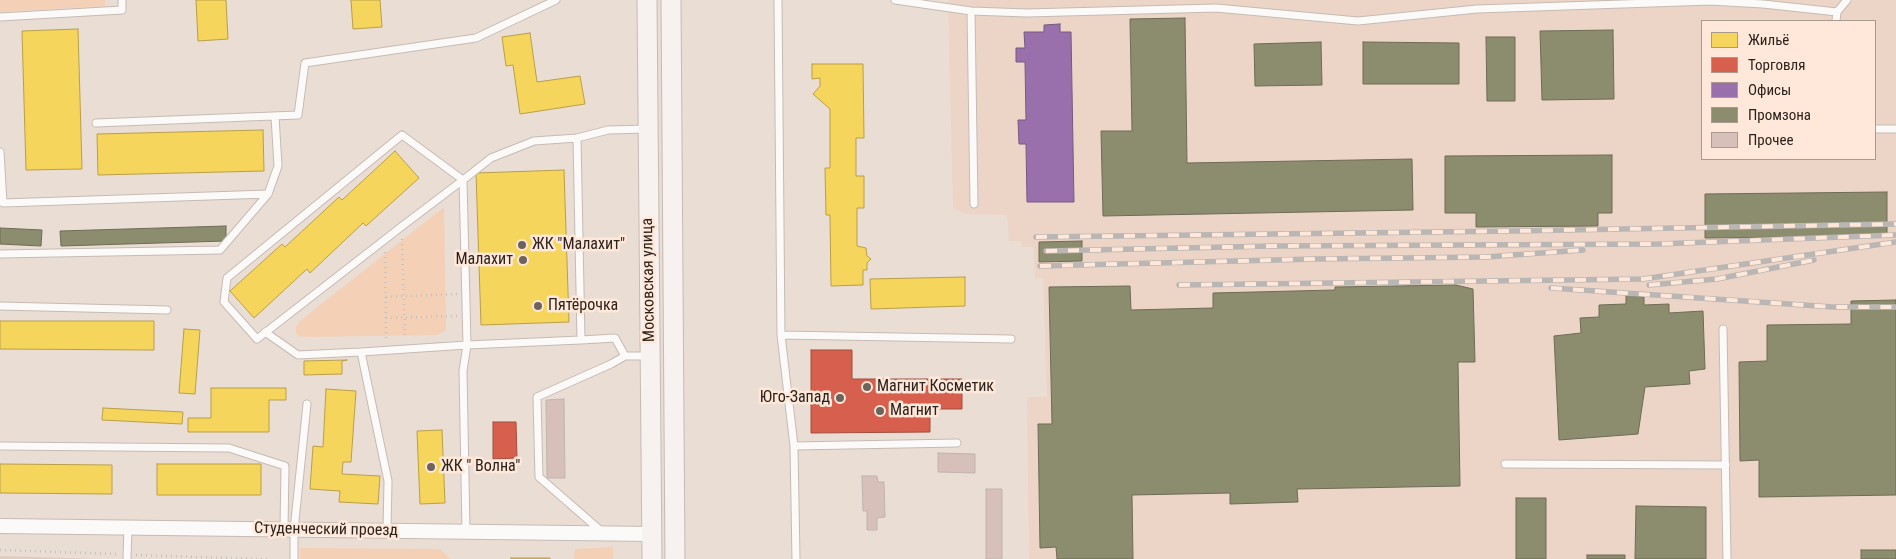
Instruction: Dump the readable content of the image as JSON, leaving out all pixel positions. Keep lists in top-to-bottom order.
{
  "streets": {
    "main road": ["Московская улица"],
    "street": ["Студенческий проезд"]
  },
  "crossings": [
    ["Московская улица", "Студенческий проезд"]
  ],
  "places": [
    "ЖК \"Малахит\"",
    "Малахит",
    "Пятёрочка",
    "Магнит Косметик",
    "Юго-Запад",
    "Магнит",
    "ЖК \" Волна\""
  ],
  "legend": [
    "Жильё",
    "Торговля",
    "Офисы",
    "Промзона",
    "Прочее"
  ]
}
